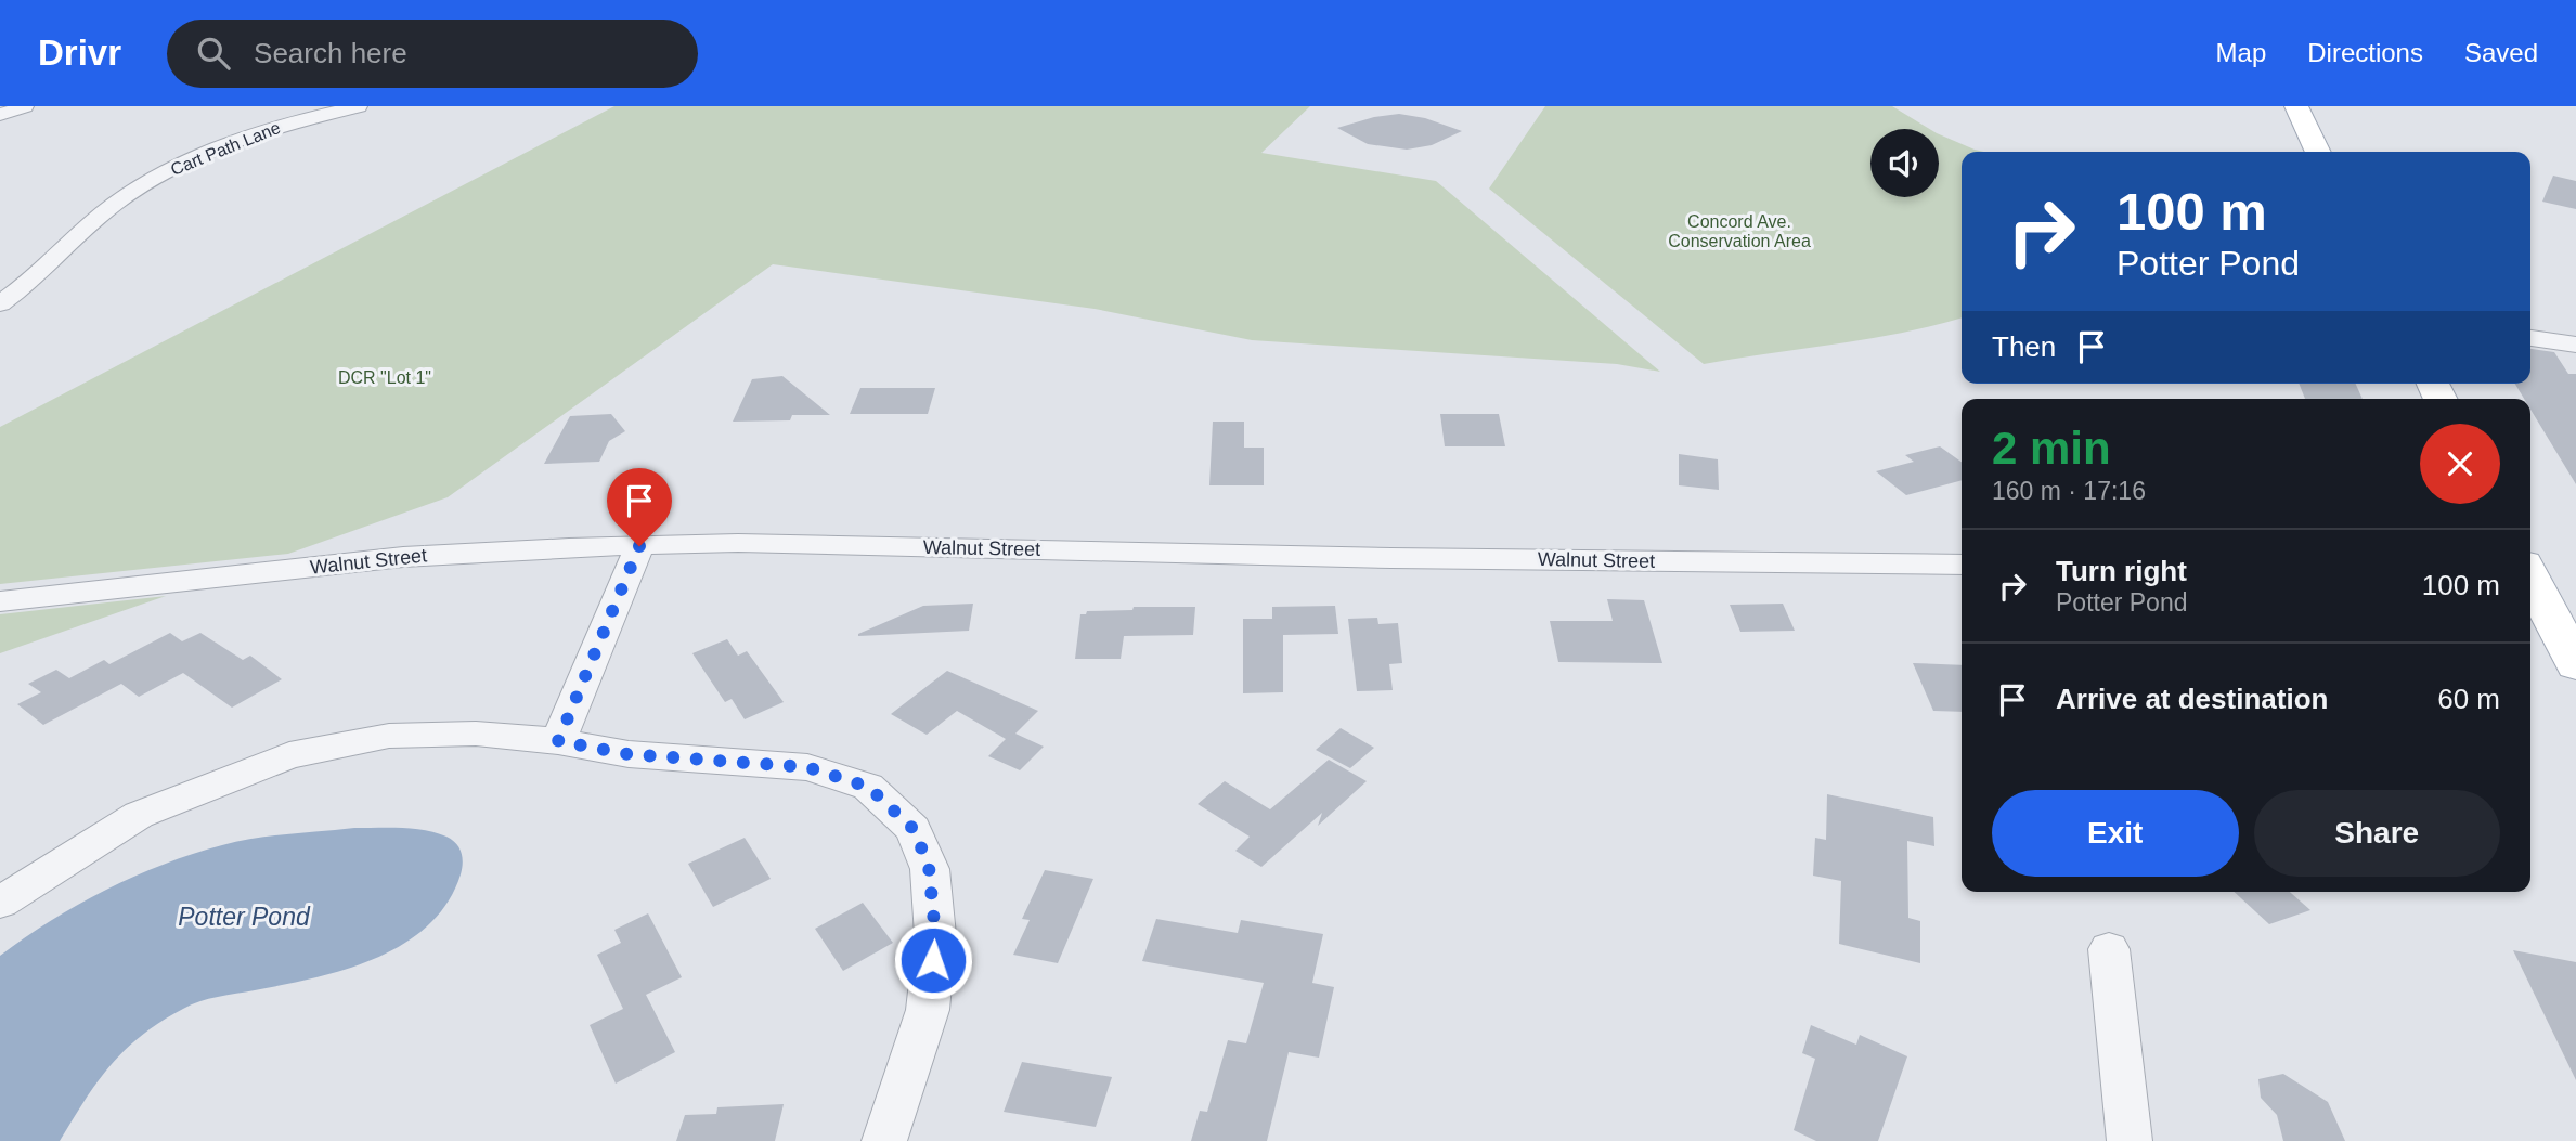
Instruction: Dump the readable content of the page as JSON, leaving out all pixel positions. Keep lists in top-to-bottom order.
{
  "streets": {
    "street": ["Cart Path Lane", "Walnut Street"]
  },
  "water": ["Potter Pond"],
  "parks": ["Concord Ave. Conservation Area", "DCR \"Lot 1\""],
  "page": {
    "header": "Drivr",
    "search": "Search here",
    "nav": ["Map", "Directions", "Saved"],
    "turn": ["100 m", "Potter Pond"],
    "then": "Then",
    "heading": ["2 min", "160 m · 17:16"],
    "list": [
      {
        "name": "Turn right",
        "note": "Potter Pond",
        "value": "100 m"
      },
      {
        "name": "Arrive at destination",
        "value": "60 m"
      }
    ],
    "buttons": ["Exit", "Share"]
  }
}
